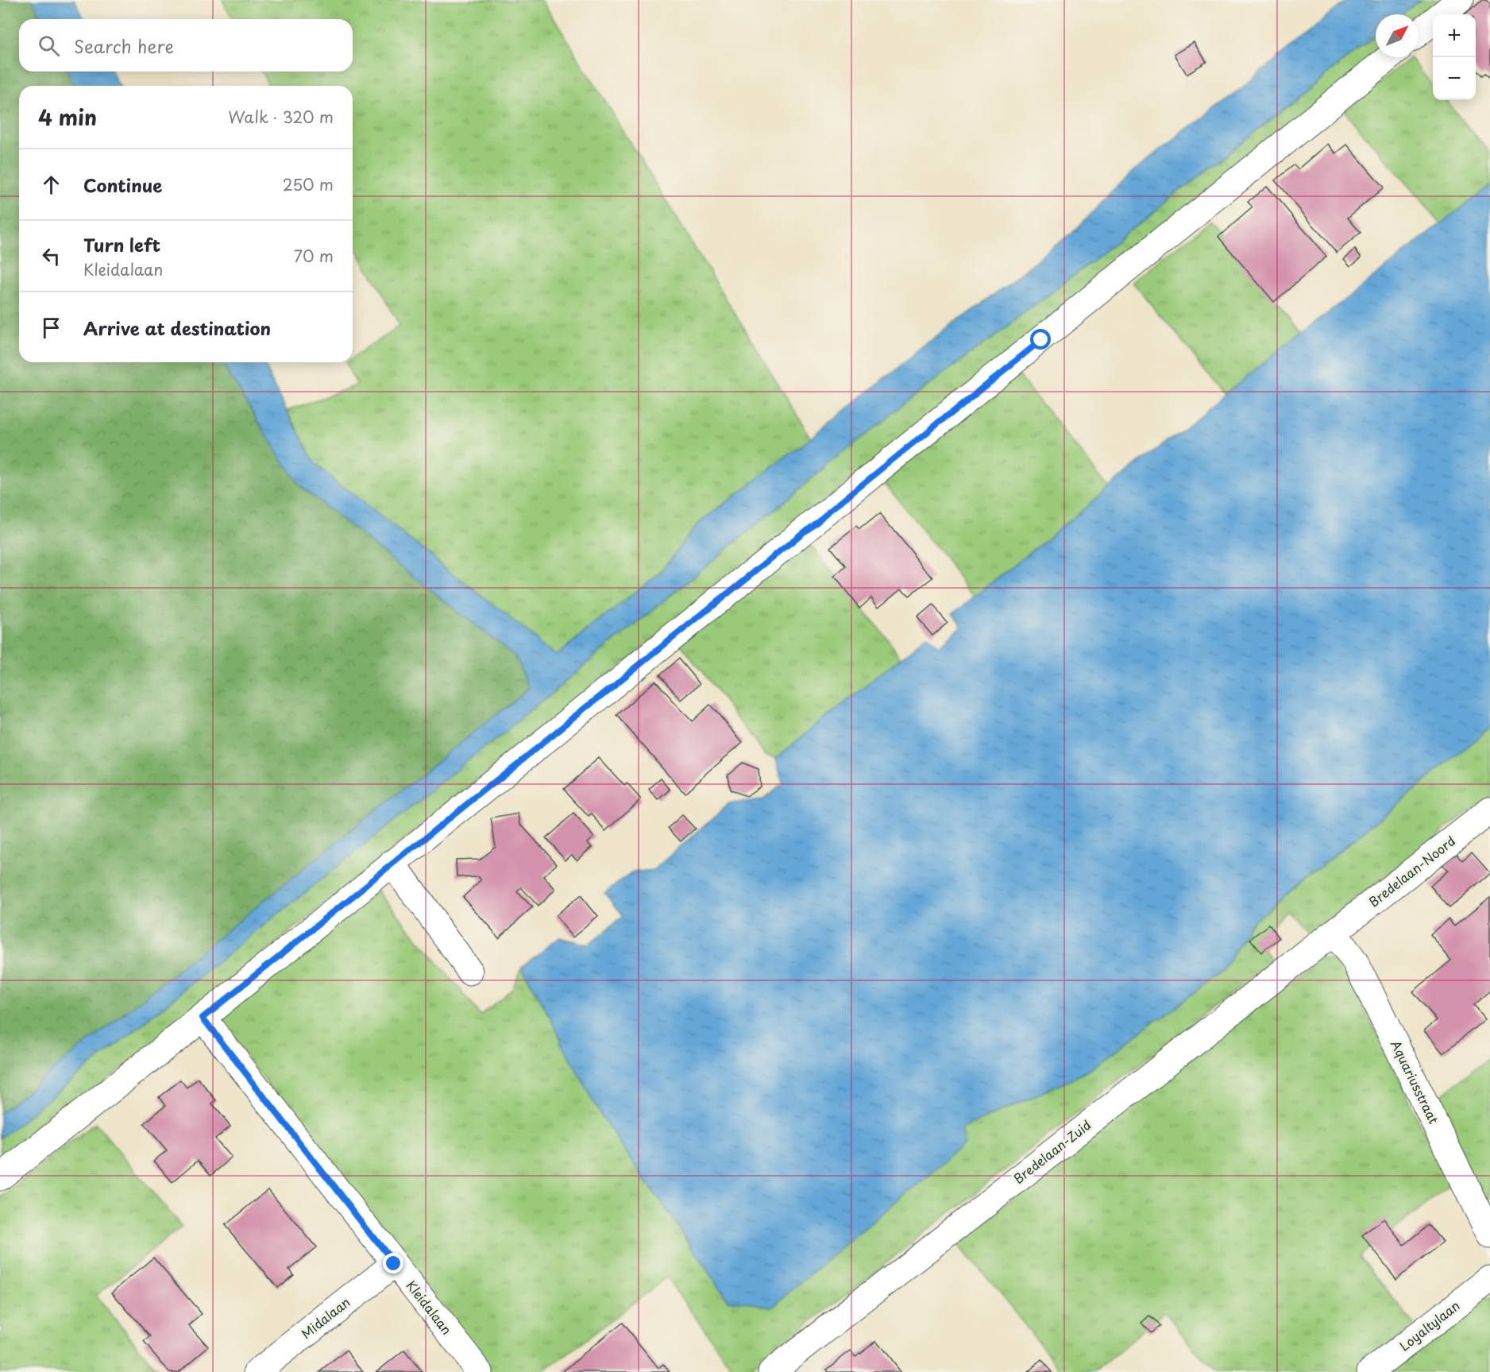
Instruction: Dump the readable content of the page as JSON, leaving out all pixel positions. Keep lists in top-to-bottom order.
{
  "streets": {
    "street": [
      "Bredelaan-Noord",
      "Aquariusstraat",
      "Bredelaan-Zuid",
      "Kleidalaan",
      "Midalaan",
      "Loyaltylaan"
    ]
  },
  "crossings": [
    ["Bredelaan-Noord", "Aquariusstraat"],
    ["Bredelaan-Noord", "Bredelaan-Zuid"],
    ["Aquariusstraat", "Bredelaan-Zuid"],
    ["Kleidalaan", "Midalaan"]
  ],
  "north": "top right",
  "page": {
    "map_buttons": ["+", "−"],
    "search": "Search here",
    "heading": ["4 min", "Walk · 320 m"],
    "list": [
      ["Continue", "250 m"],
      ["Turn left", "Kleidalaan", "70 m"],
      "Arrive at destination"
    ]
  }
}
